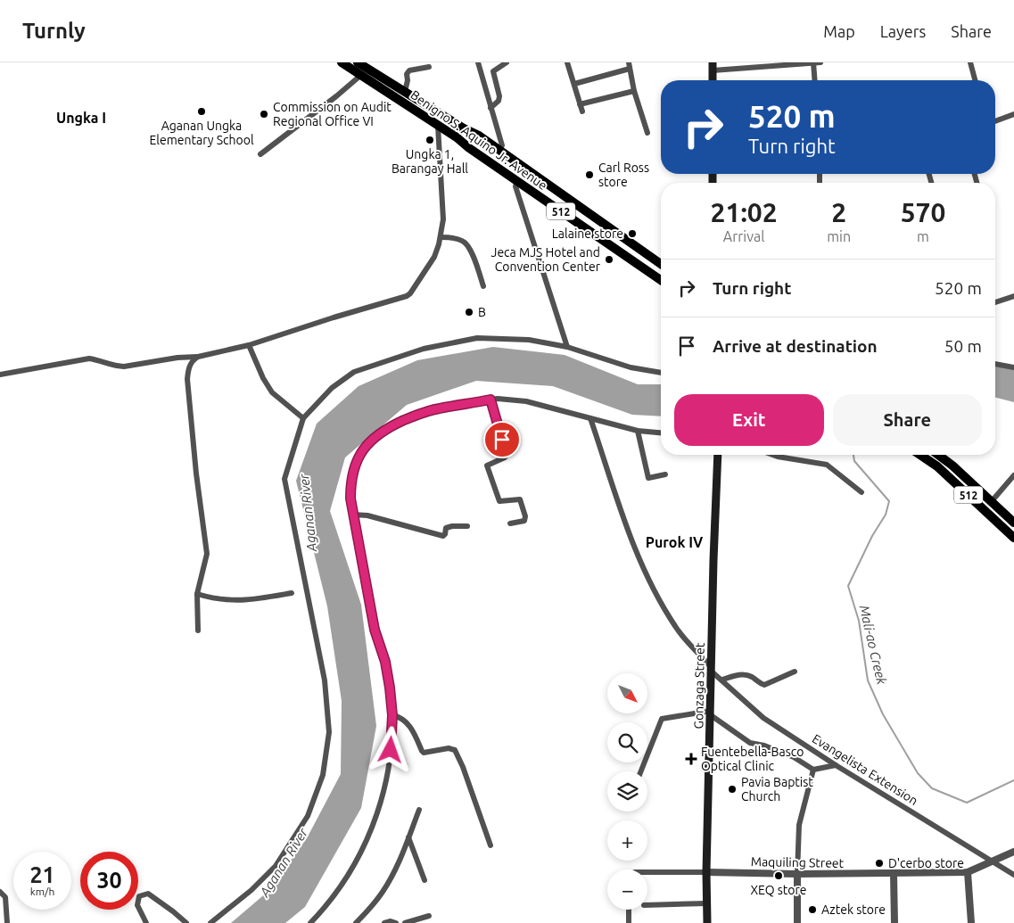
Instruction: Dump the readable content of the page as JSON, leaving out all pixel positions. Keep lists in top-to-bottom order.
{
  "streets": {
    "main road": ["Benigno S. Aquino Jr. Avenue", "512", "Gonzaga Street"],
    "street": ["Evangelista Extension", "Maquiling Street"]
  },
  "crossings": [
    ["Gonzaga Street", "Evangelista Extension"],
    ["Gonzaga Street", "Maquiling Street"],
    ["Evangelista Extension", "Maquiling Street"]
  ],
  "districts": ["Ungka I", "Purok IV"],
  "water": ["Aganan River", "Mali-ao Creek"],
  "places": {
    "other": [
      "Aganan Ungka Elementary School",
      "Commission on Audit Regional Office VI",
      "Ungka 1, Barangay Hall",
      "Carl Ross store",
      "Lalaine store",
      "Jeca MJS Hotel and Convention Center",
      "B",
      "Pavia Baptist Church",
      "D'cerbo store",
      "XEQ store",
      "Aztek store"
    ],
    "health": ["Fuentebella-Basco Optical Clinic"]
  },
  "north": "bottom right",
  "page": {
    "header": "Turnly",
    "nav": ["Map", "Layers", "Share"],
    "turn": ["520 m", "Turn right"],
    "eta": [
      "21:02",
      "Arrival",
      "2",
      "min",
      "570",
      "m"
    ],
    "list": [
      {
        "name": "Turn right",
        "value": "520 m"
      },
      {
        "name": "Arrive at destination",
        "value": "50 m"
      }
    ],
    "buttons": ["Exit", "Share"],
    "map_buttons": ["+", "−"],
    "speed": "21 km/h",
    "limit": "30"
  }
}
